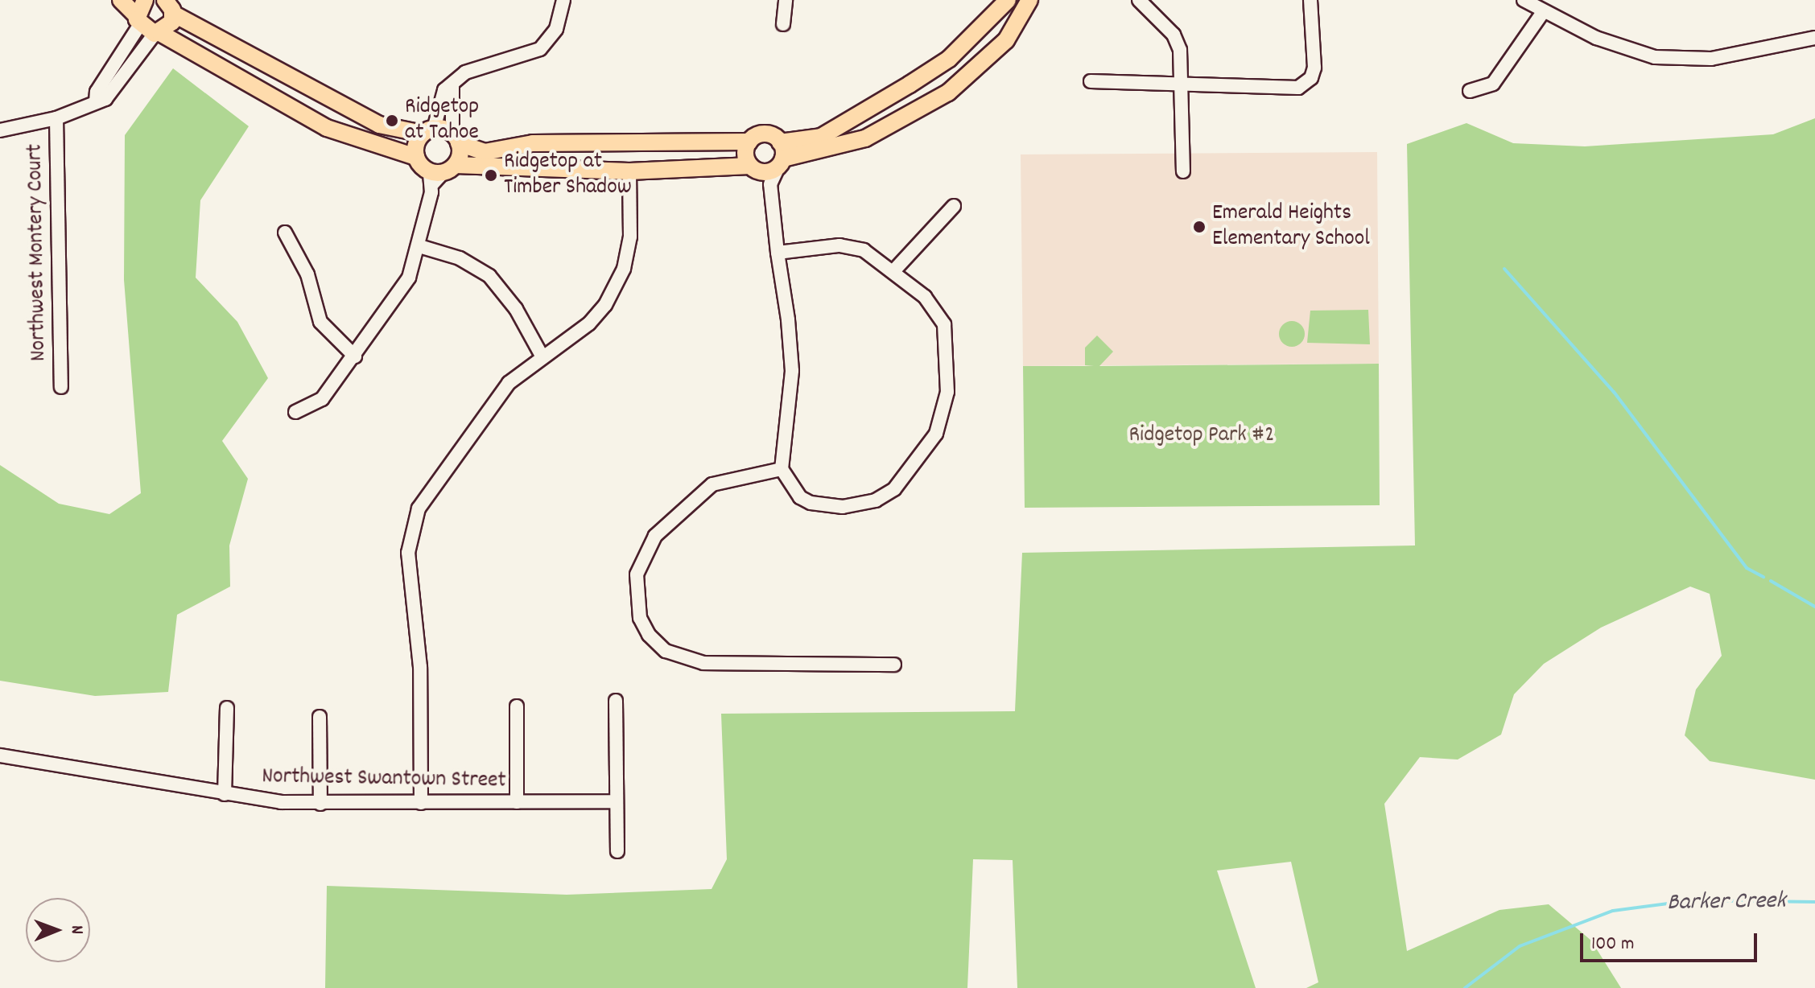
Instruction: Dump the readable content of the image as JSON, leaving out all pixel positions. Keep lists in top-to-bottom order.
{
  "streets": {
    "street": ["Northwest Montery Court", "Northwest Swantown Street"]
  },
  "water": ["Barker Creek"],
  "parks": ["Ridgetop Park #2"],
  "places": ["Ridgetop at Tahoe", "Ridgetop at Timber Shadow", "Emerald Heights Elementary School"],
  "scale_bar": "100 m",
  "north": "right"
}
